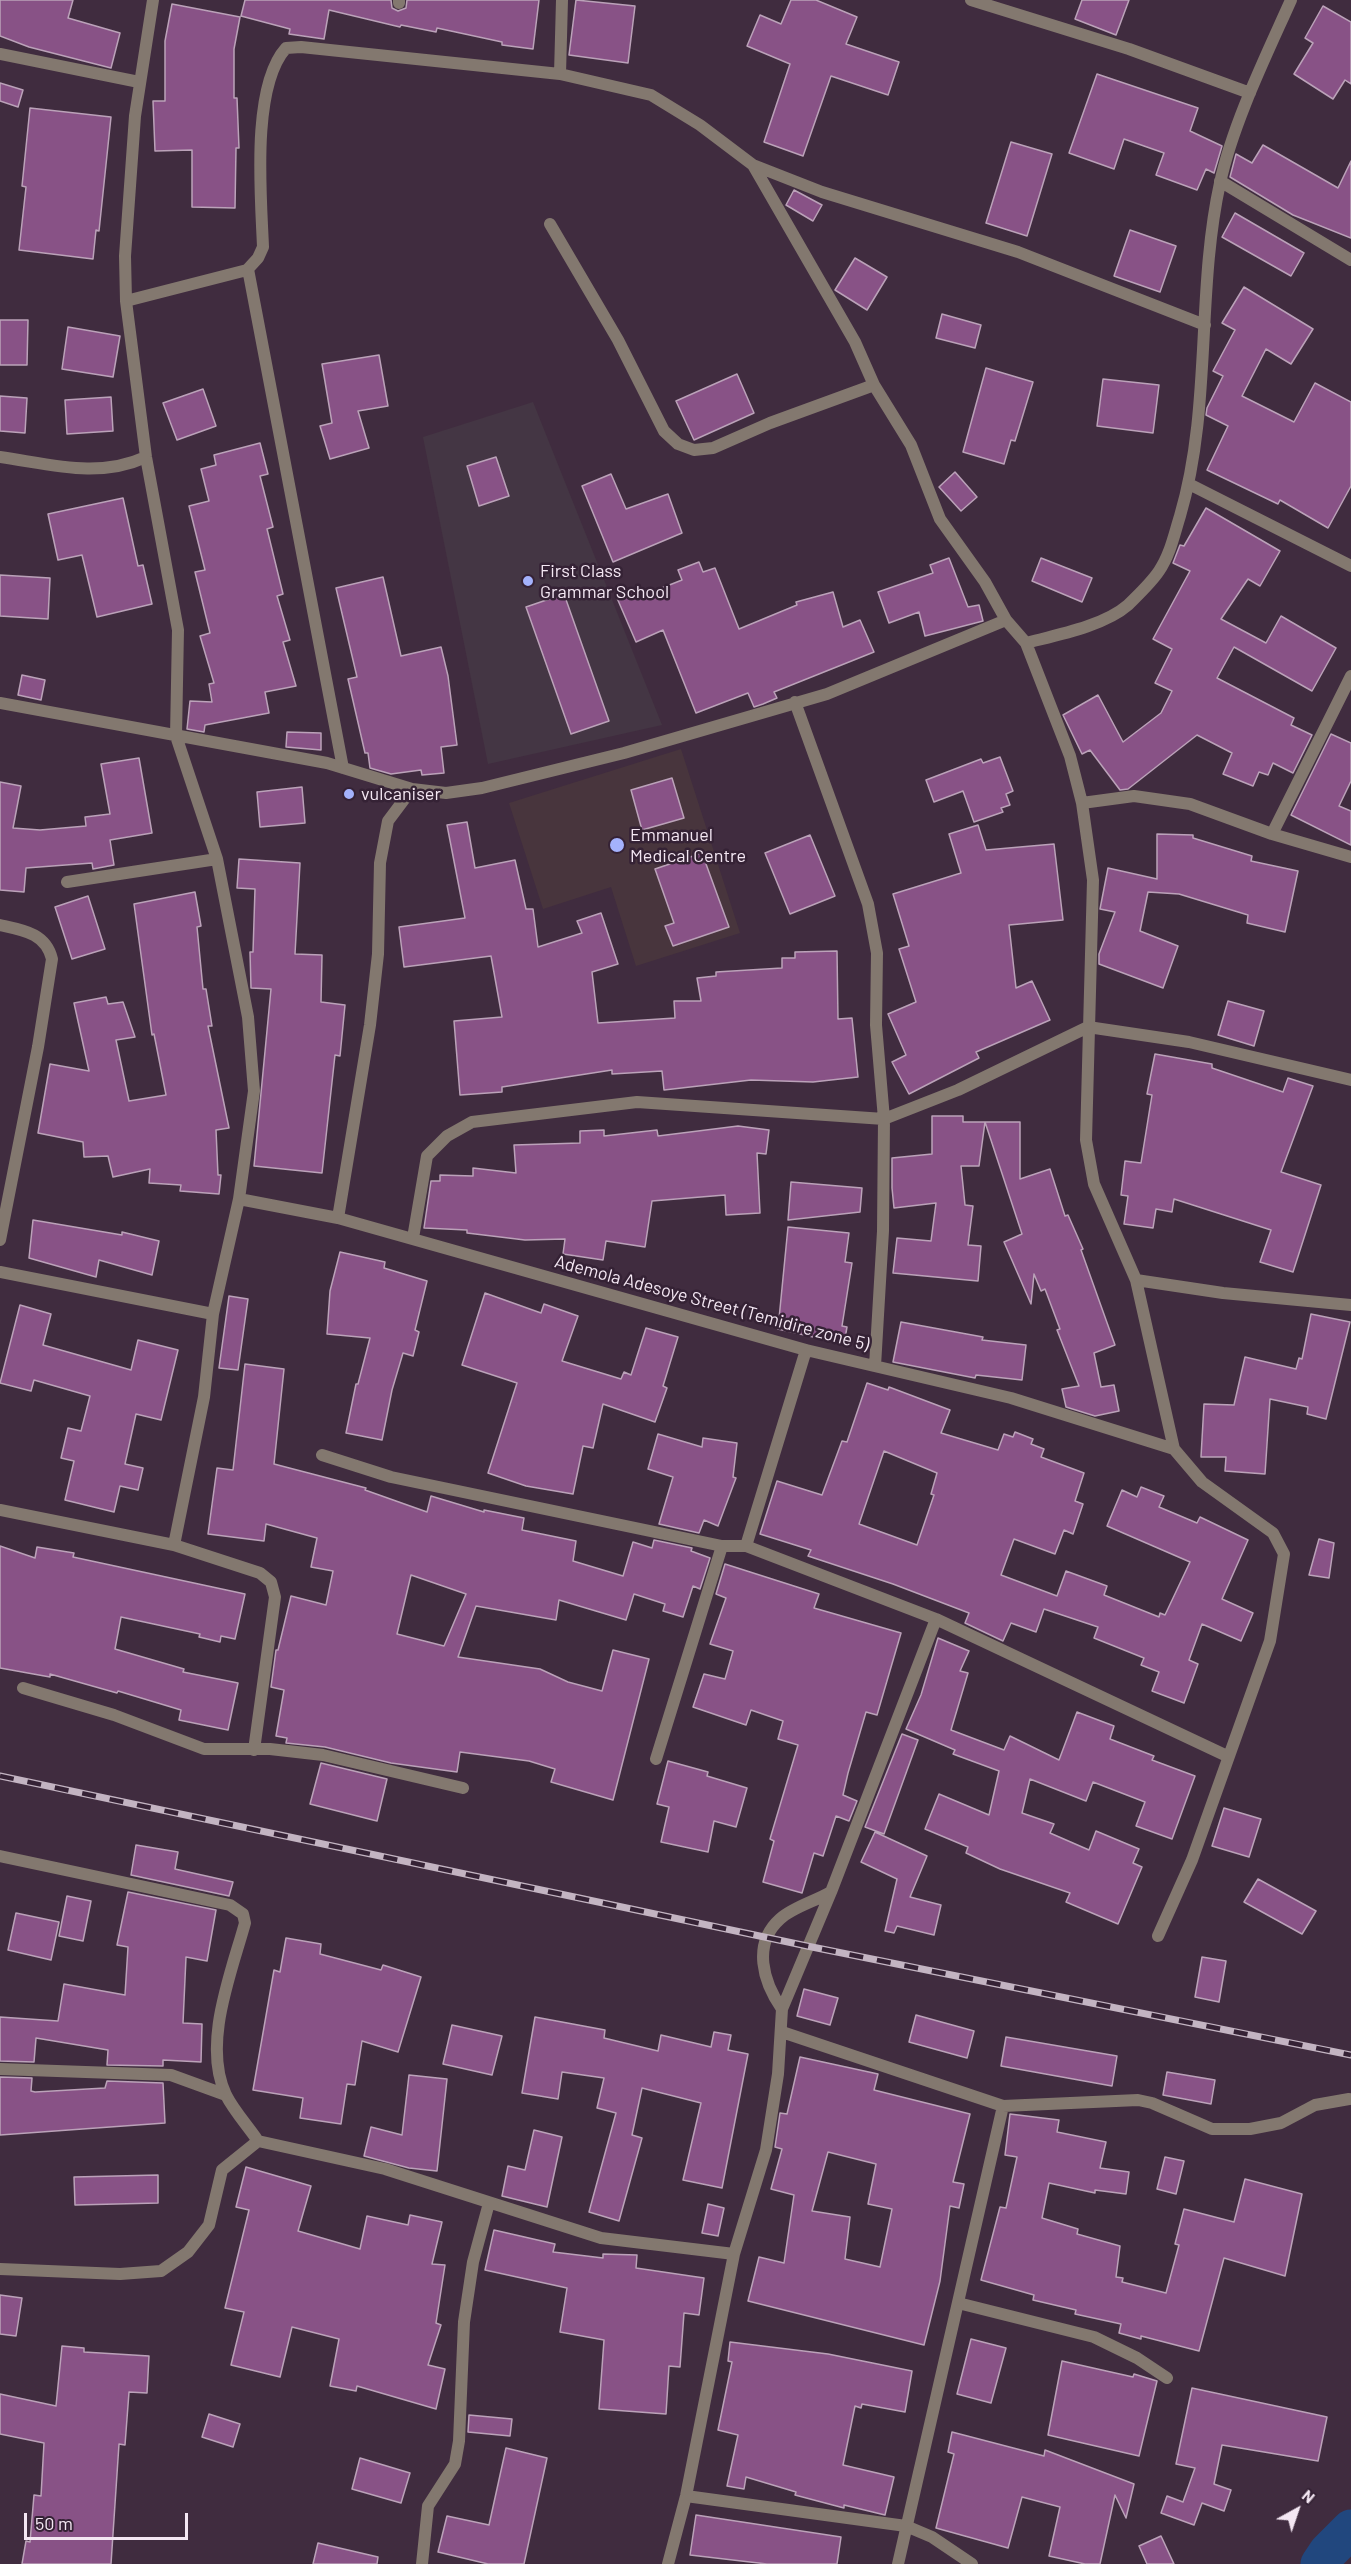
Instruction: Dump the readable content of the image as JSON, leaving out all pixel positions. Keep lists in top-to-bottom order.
{
  "streets": {
    "street": ["Ademola Adesoye Street (Temidire zone 5)"]
  },
  "places": ["First Class Grammar School", "vulcaniser", "Emmanuel Medical Centre"],
  "scale_bar": "50 m",
  "north": "top right"
}
